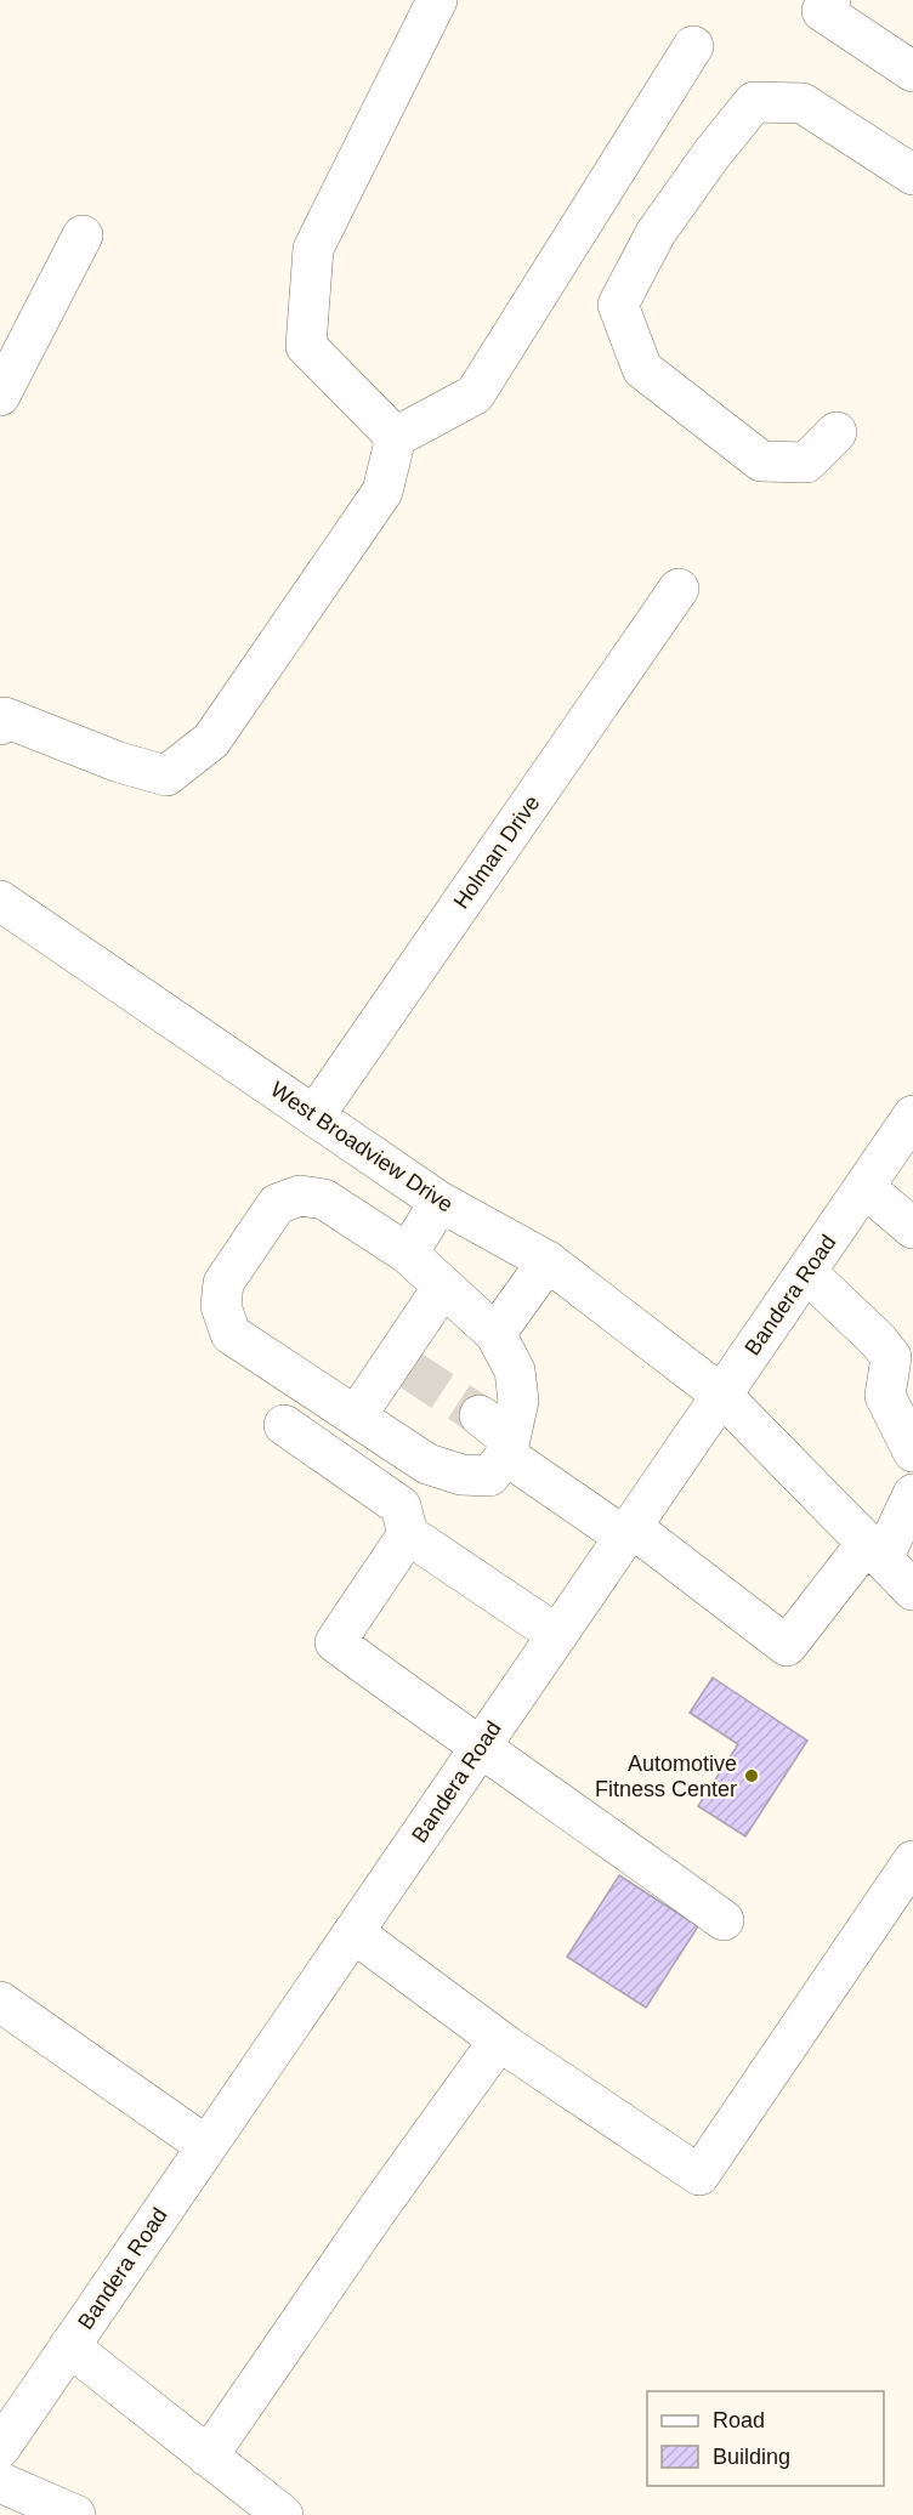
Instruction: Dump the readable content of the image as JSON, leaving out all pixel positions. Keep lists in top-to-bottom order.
{
  "streets": {
    "street": ["Holman Drive", "West Broadview Drive", "Bandera Road"]
  },
  "crossings": [
    ["Holman Drive", "West Broadview Drive"],
    ["West Broadview Drive", "Bandera Road"]
  ],
  "places": ["Automotive Fitness Center"],
  "legend": ["Road", "Building"]
}
